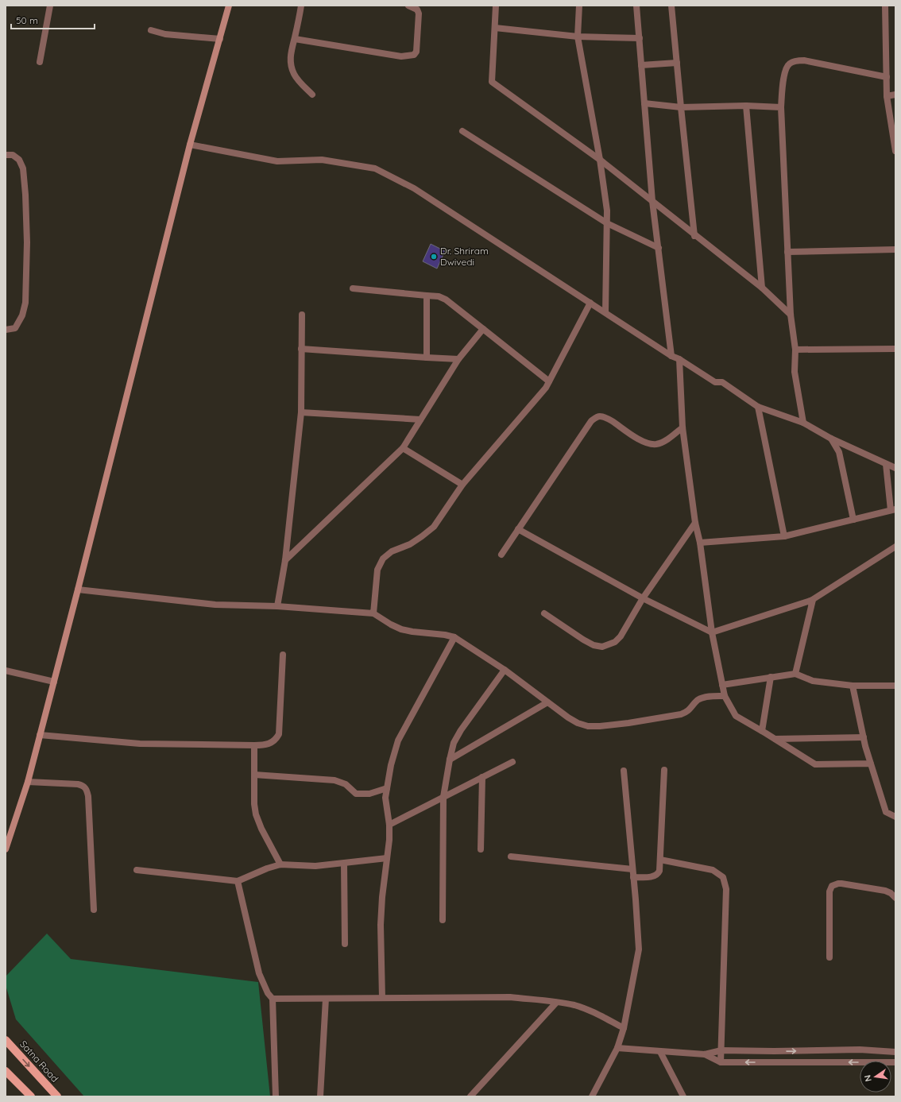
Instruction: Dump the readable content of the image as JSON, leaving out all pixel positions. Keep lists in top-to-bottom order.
{
  "streets": {
    "main road": ["Satna Road"]
  },
  "places": ["Dr. Shriram Dwivedi"],
  "scale_bar": "50 m",
  "north": "left"
}
